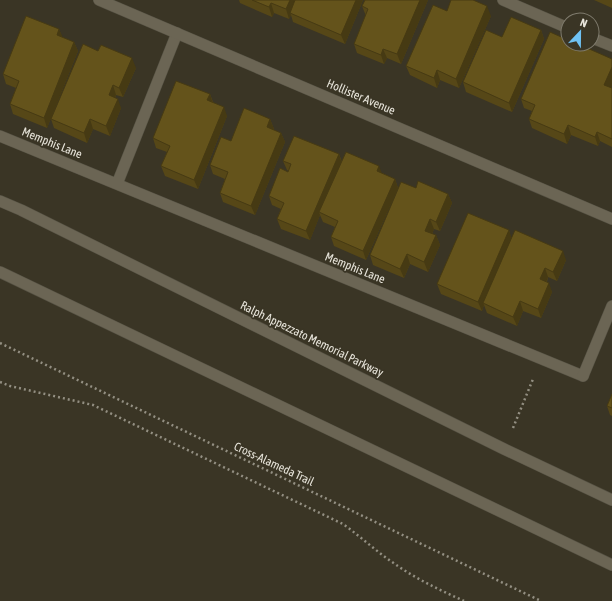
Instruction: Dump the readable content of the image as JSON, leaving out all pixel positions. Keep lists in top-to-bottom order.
{
  "streets": {
    "street": ["Hollister Avenue", "Memphis Lane", "Ralph Appezzato Memorial Parkway"],
    "path": ["Cross-Alameda Trail"]
  },
  "north": "top"
}
